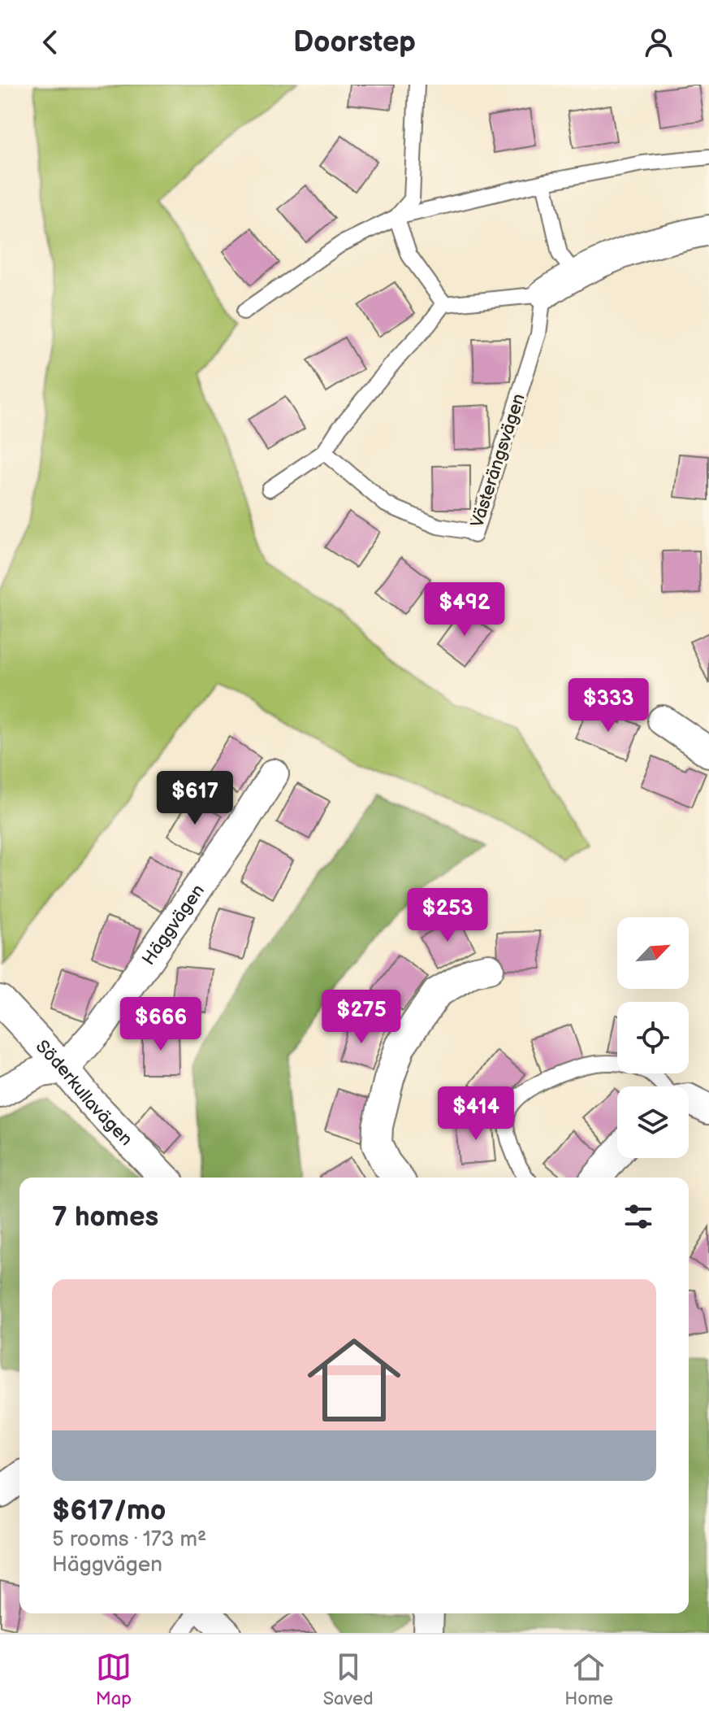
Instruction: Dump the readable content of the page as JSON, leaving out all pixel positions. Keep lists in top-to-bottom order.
{
  "streets": {
    "street": ["Häggvägen", "Söderkullavägen"],
    "lane": ["Västerängsvägen"]
  },
  "crossings": [
    ["Häggvägen", "Söderkullavägen"]
  ],
  "north": "top right",
  "page": {
    "header": "Doorstep",
    "price": [
      "$492",
      "$333",
      "$617",
      "$253",
      "$275",
      "$666",
      "$414"
    ],
    "heading": "7 homes",
    "list": [
      {
        "name": "$617/mo",
        "note": "5 rooms · 173 m² · Häggvägen"
      }
    ],
    "tabs": ["Map", "Saved", "Home"]
  }
}
